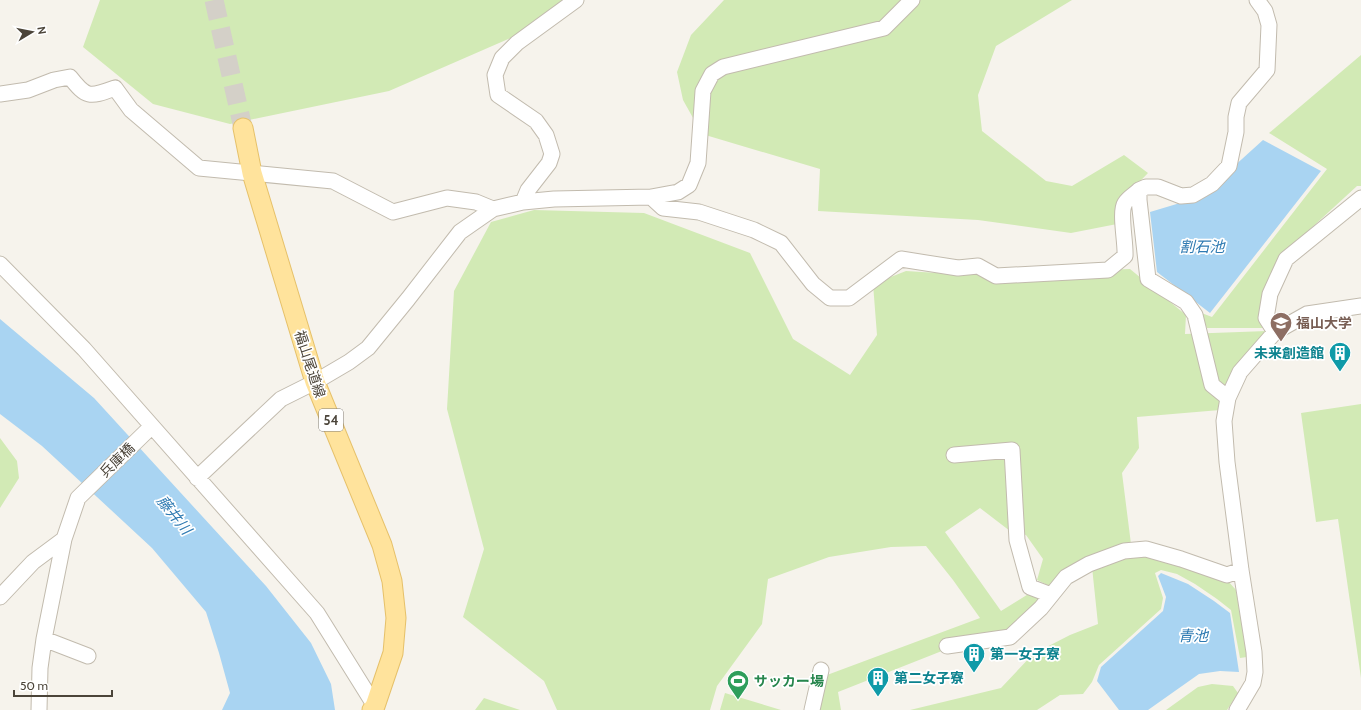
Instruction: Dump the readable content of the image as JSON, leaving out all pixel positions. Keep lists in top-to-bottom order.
{
  "streets": {
    "main road": ["福山尾道線", "54"],
    "street": ["兵庫橋"]
  },
  "water": ["割石池", "藤井川", "青池"],
  "places": {
    "school or university": ["福山大学"],
    "building": ["未来創造館", "第一女子寮", "第二女子寮"],
    "sports": ["サッカー場"]
  },
  "scale_bar": "50 m",
  "north": "right"
}
